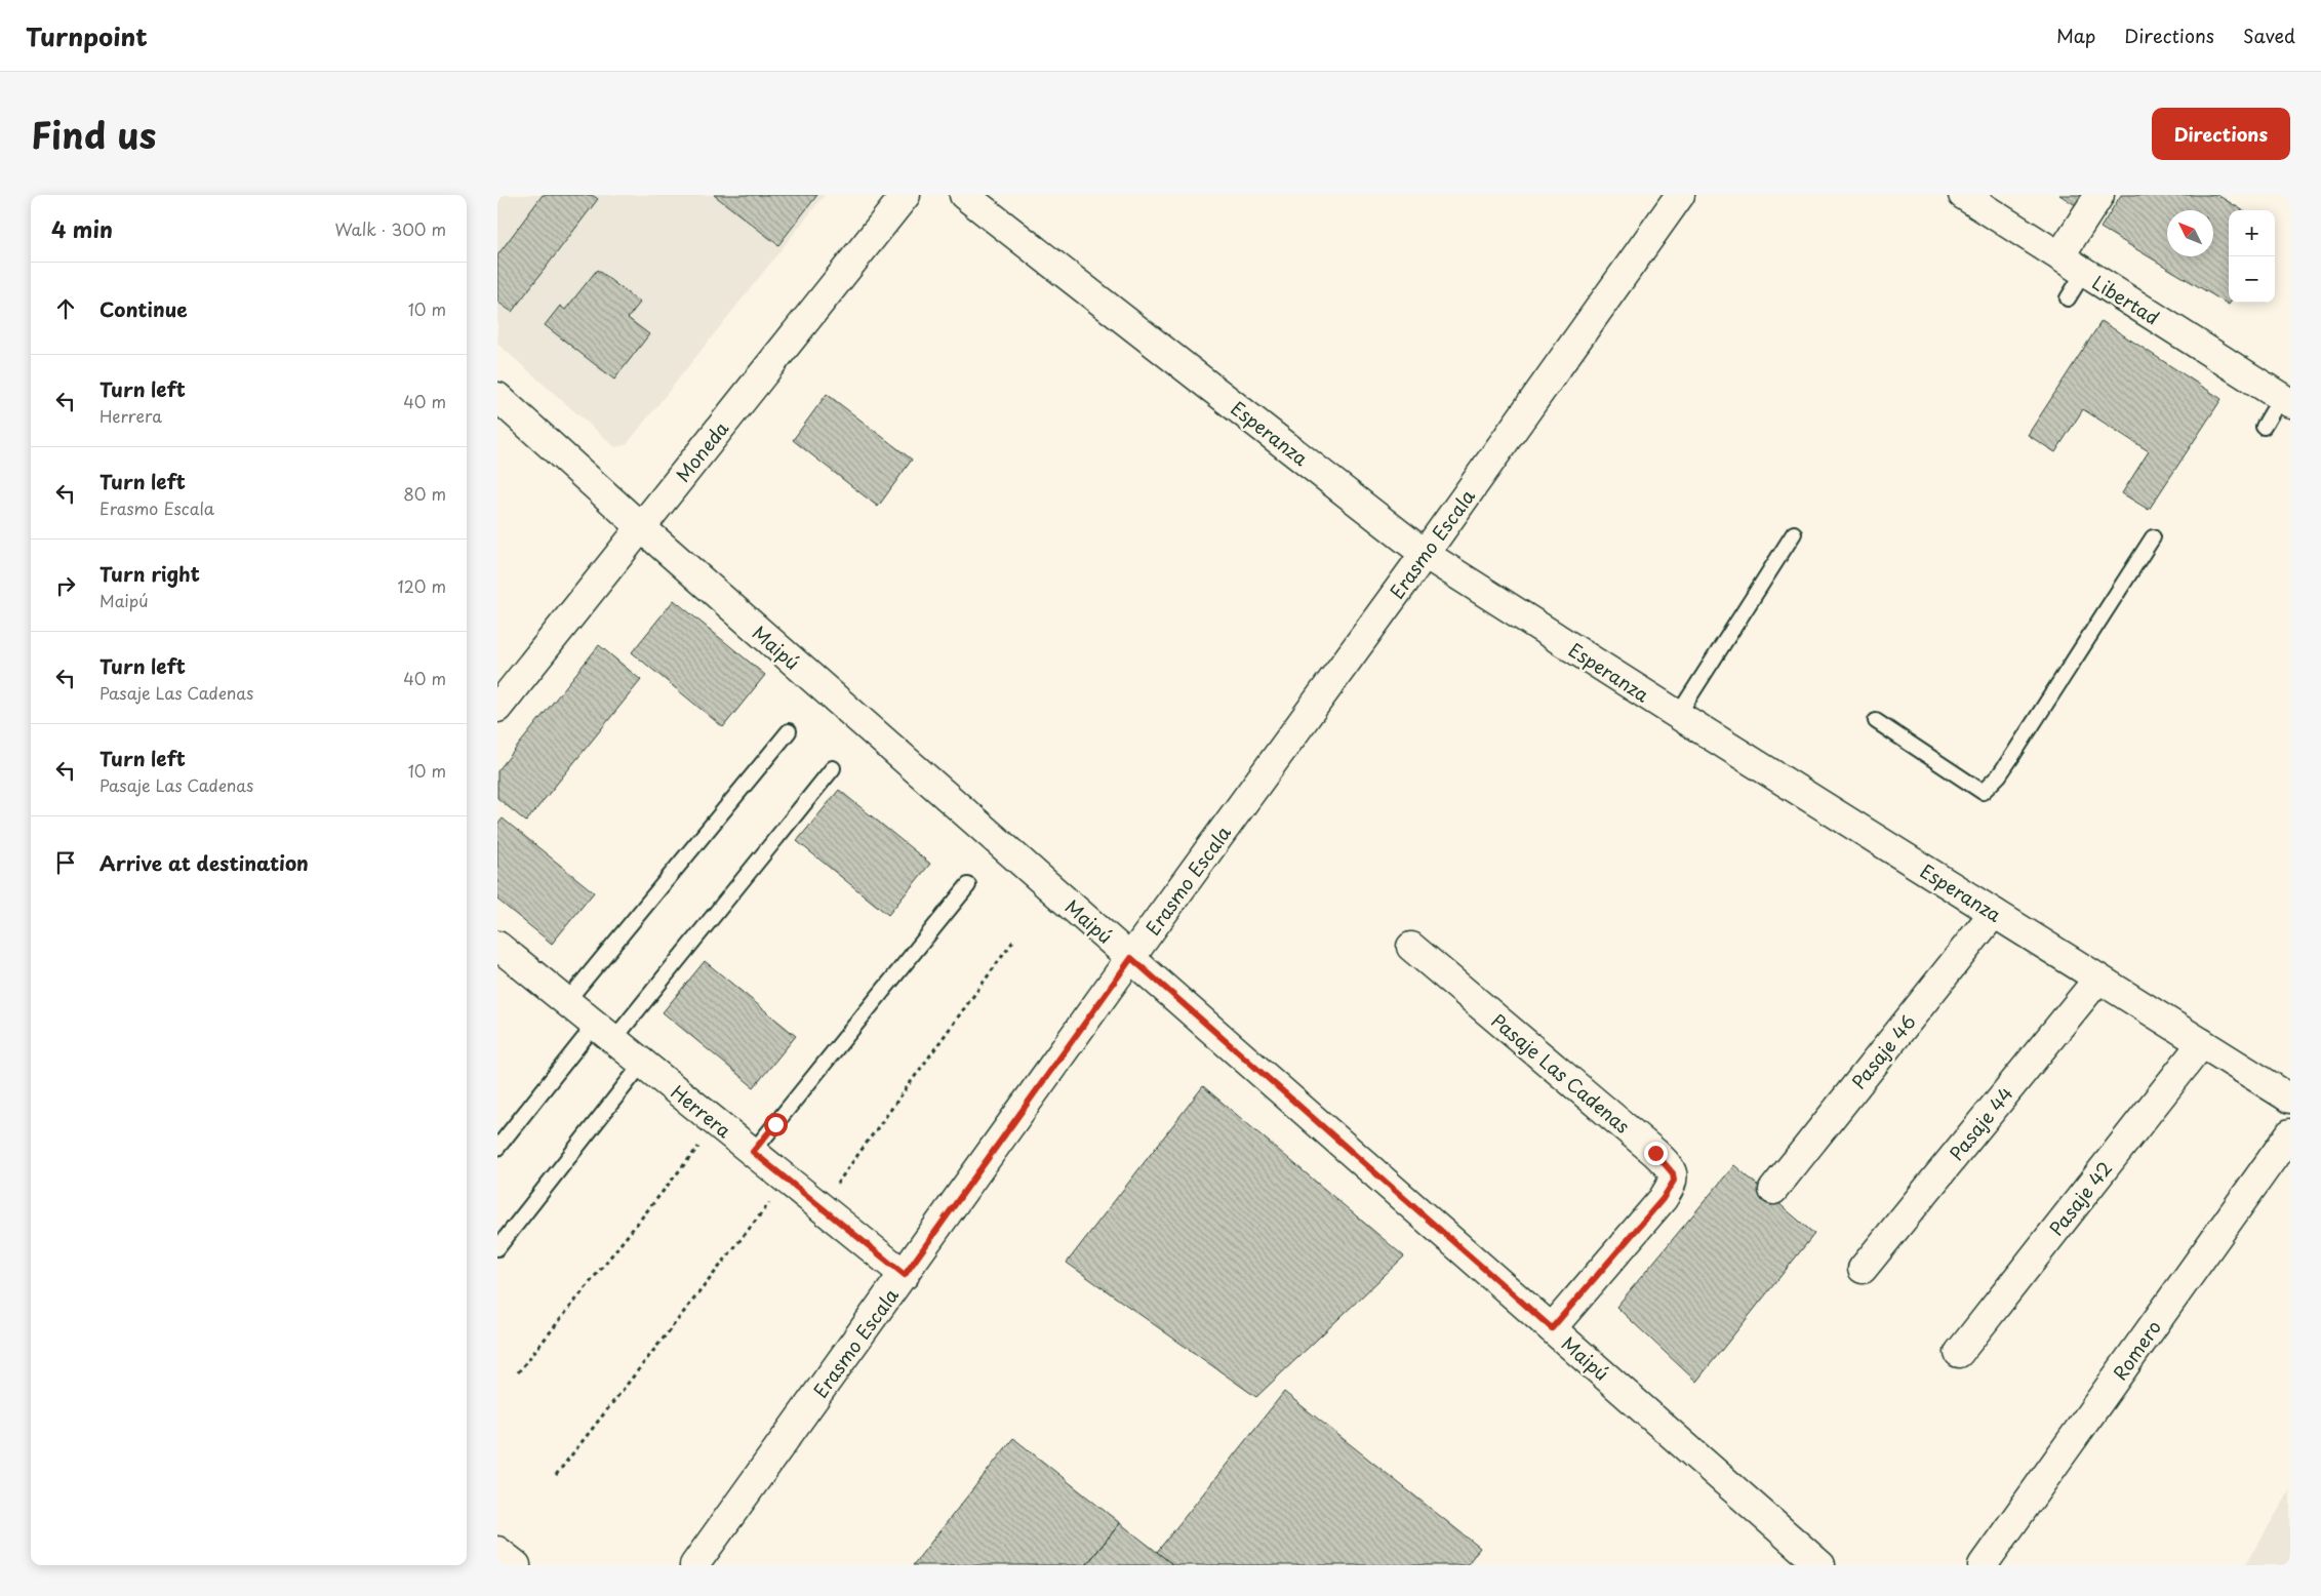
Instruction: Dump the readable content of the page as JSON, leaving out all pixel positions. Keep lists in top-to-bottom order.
{
  "streets": {
    "street": [
      "Libertad",
      "Esperanza",
      "Moneda",
      "Erasmo Escala",
      "Maipú",
      "Pasaje 46",
      "Pasaje Las Cadenas",
      "Herrera",
      "Pasaje 44",
      "Pasaje 42",
      "Romero"
    ]
  },
  "crossings": [
    ["Esperanza", "Erasmo Escala"],
    ["Esperanza", "Pasaje 46"],
    ["Esperanza", "Pasaje 44"],
    ["Esperanza", "Pasaje 42"],
    ["Moneda", "Maipú"],
    ["Erasmo Escala", "Maipú"],
    ["Erasmo Escala", "Herrera"],
    ["Maipú", "Pasaje Las Cadenas"]
  ],
  "north": "top left",
  "page": {
    "header": "Turnpoint",
    "nav": ["Map", "Directions", "Saved"],
    "title": "Find us",
    "buttons": "Directions",
    "heading": ["4 min", "Walk · 300 m"],
    "map_buttons": ["+", "−"],
    "list": [
      ["Continue", "10 m"],
      ["Turn left", "Herrera", "40 m"],
      ["Turn left", "Erasmo Escala", "80 m"],
      ["Turn right", "Maipú", "120 m"],
      ["Turn left", "Pasaje Las Cadenas", "40 m"],
      ["Turn left", "Pasaje Las Cadenas", "10 m"],
      "Arrive at destination"
    ]
  }
}
